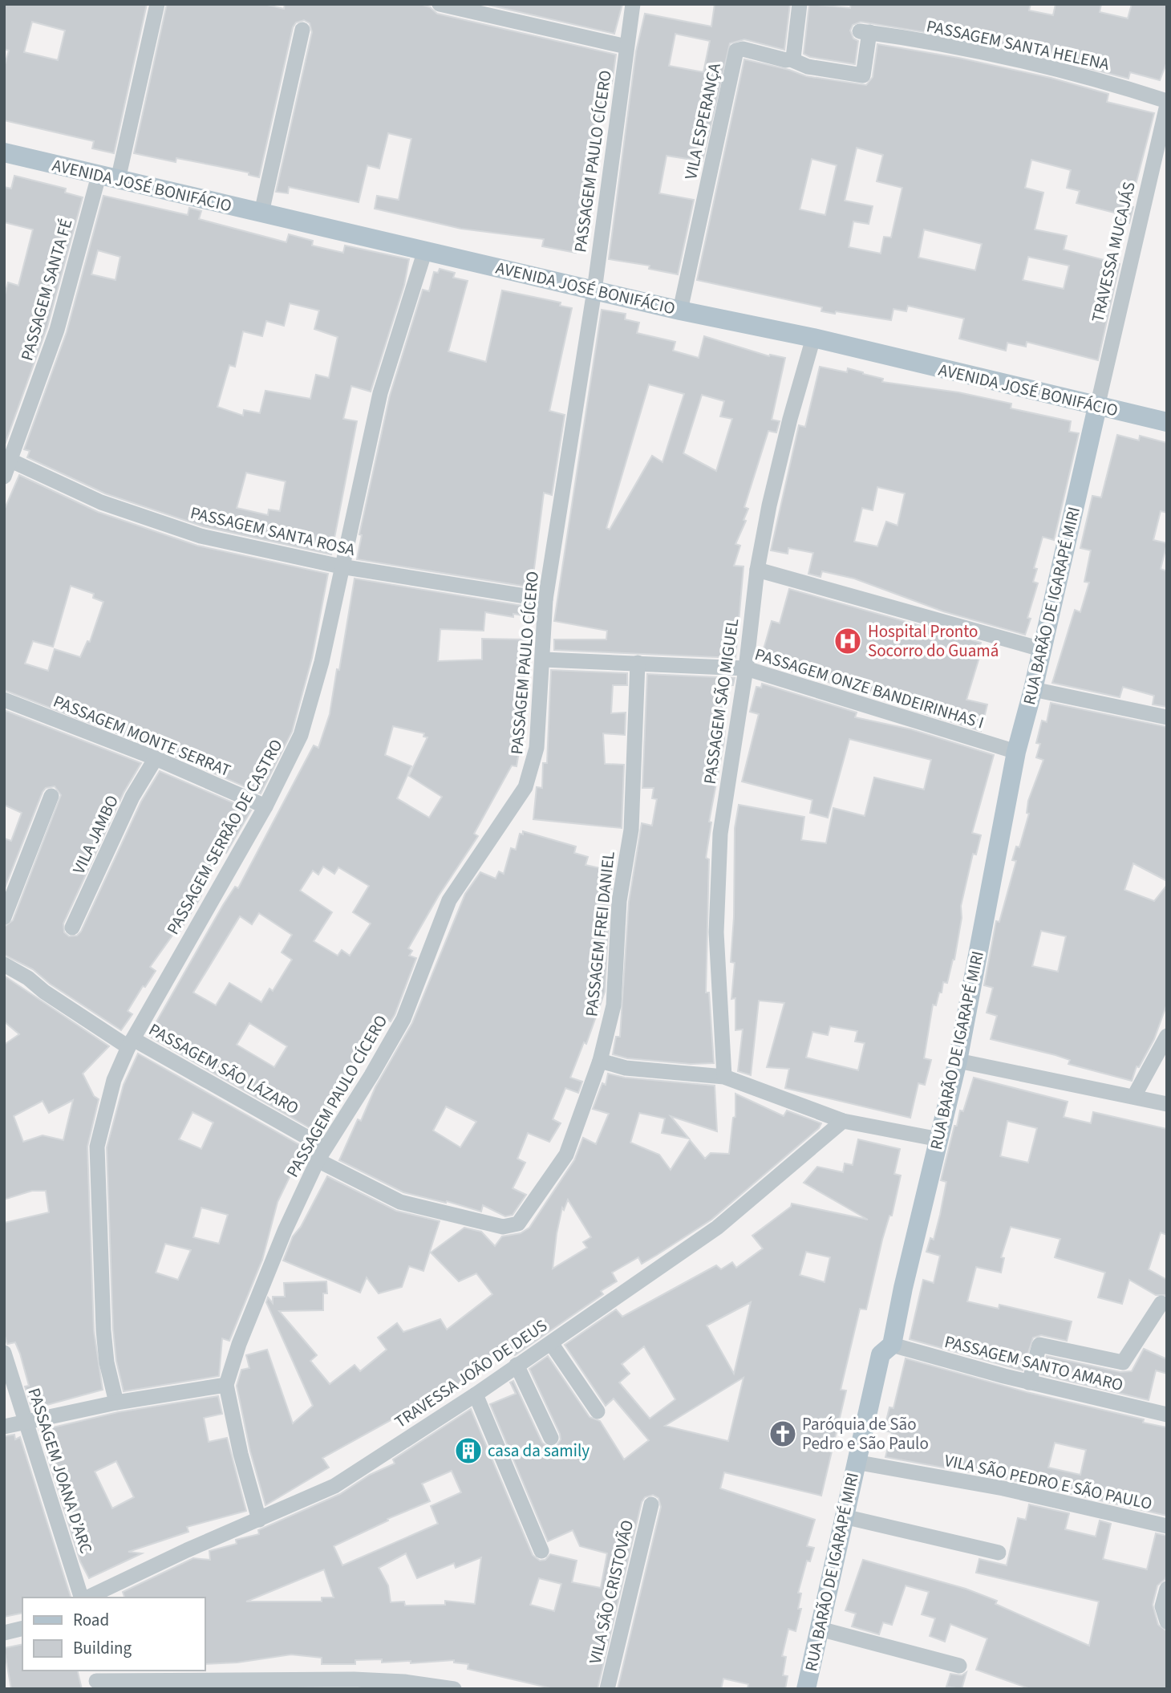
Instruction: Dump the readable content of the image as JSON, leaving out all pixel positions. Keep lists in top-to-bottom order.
{
  "streets": {
    "main road": ["AVENIDA JOSÉ BONIFÁCIO", "RUA BARÃO DE IGARAPÉ MIRI"],
    "street": [
      "PASSAGEM SANTA HELENA",
      "VILA ESPERANÇA",
      "PASSAGEM PAULO CÍCERO",
      "TRAVESSA MUCAJÁS",
      "PASSAGEM SANTA FÉ",
      "PASSAGEM SANTA ROSA",
      "PASSAGEM ONZE BANDEIRINHAS I",
      "PASSAGEM SÃO MIGUEL",
      "PASSAGEM MONTE SERRAT",
      "VILA JAMBO",
      "PASSAGEM SERRÃO DE CASTRO",
      "PASSAGEM FREI DANIEL",
      "PASSAGEM SÃO LÁZARO",
      "PASSAGEM SANTO AMARO",
      "TRAVESSA JOÃO DE DEUS",
      "PASSAGEM JOANA D’ARC",
      "VILA SÃO PEDRO E SÃO PAULO",
      "VILA SÃO CRISTOVÃO"
    ]
  },
  "crossings": [
    ["PASSAGEM SANTA HELENA", "VILA ESPERANÇA"],
    ["PASSAGEM SANTA HELENA", "TRAVESSA MUCAJÁS"],
    ["VILA ESPERANÇA", "AVENIDA JOSÉ BONIFÁCIO"],
    ["PASSAGEM PAULO CÍCERO", "AVENIDA JOSÉ BONIFÁCIO"],
    ["PASSAGEM PAULO CÍCERO", "PASSAGEM SANTA ROSA"],
    ["PASSAGEM PAULO CÍCERO", "PASSAGEM ONZE BANDEIRINHAS I"],
    ["PASSAGEM PAULO CÍCERO", "PASSAGEM SÃO LÁZARO"],
    ["PASSAGEM PAULO CÍCERO", "TRAVESSA JOÃO DE DEUS"],
    ["AVENIDA JOSÉ BONIFÁCIO", "TRAVESSA MUCAJÁS"],
    ["AVENIDA JOSÉ BONIFÁCIO", "PASSAGEM SANTA FÉ"],
    ["AVENIDA JOSÉ BONIFÁCIO", "RUA BARÃO DE IGARAPÉ MIRI"],
    ["AVENIDA JOSÉ BONIFÁCIO", "PASSAGEM SÃO MIGUEL"],
    ["AVENIDA JOSÉ BONIFÁCIO", "PASSAGEM SERRÃO DE CASTRO"],
    ["TRAVESSA MUCAJÁS", "RUA BARÃO DE IGARAPÉ MIRI"],
    ["PASSAGEM SANTA FÉ", "PASSAGEM SANTA ROSA"],
    ["PASSAGEM SANTA ROSA", "PASSAGEM SERRÃO DE CASTRO"],
    ["RUA BARÃO DE IGARAPÉ MIRI", "PASSAGEM ONZE BANDEIRINHAS I"],
    ["RUA BARÃO DE IGARAPÉ MIRI", "PASSAGEM SANTO AMARO"],
    ["RUA BARÃO DE IGARAPÉ MIRI", "VILA SÃO PEDRO E SÃO PAULO"],
    ["PASSAGEM ONZE BANDEIRINHAS I", "PASSAGEM SÃO MIGUEL"],
    ["PASSAGEM ONZE BANDEIRINHAS I", "PASSAGEM FREI DANIEL"],
    ["PASSAGEM MONTE SERRAT", "VILA JAMBO"],
    ["PASSAGEM MONTE SERRAT", "PASSAGEM SERRÃO DE CASTRO"],
    ["PASSAGEM SERRÃO DE CASTRO", "PASSAGEM SÃO LÁZARO"],
    ["PASSAGEM FREI DANIEL", "PASSAGEM SÃO LÁZARO"]
  ],
  "places": {
    "hospital": ["Hospital Pronto Socorro do Guamá"],
    "church": ["Paróquia de São Pedro e São Paulo"],
    "building": ["casa da samily"]
  },
  "legend": ["Road", "Building"]
}
